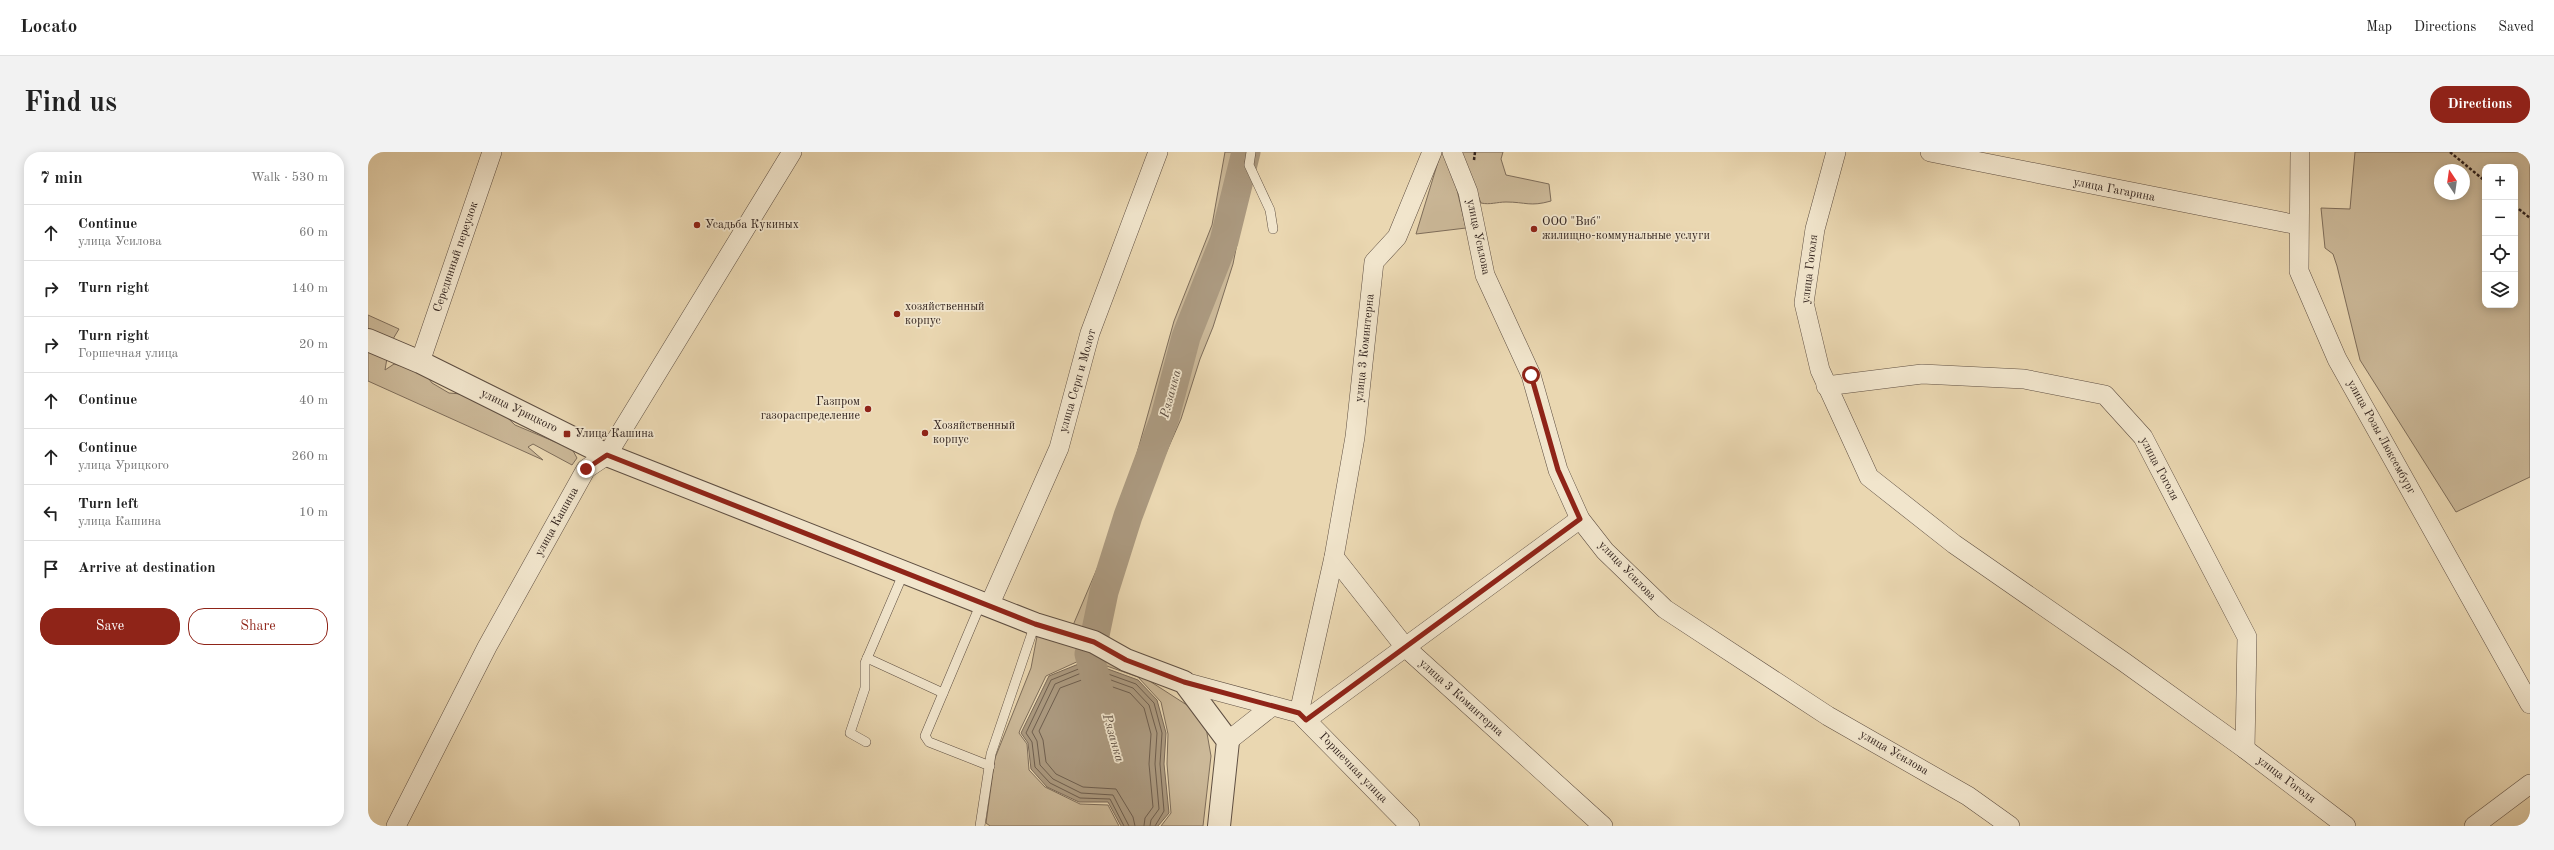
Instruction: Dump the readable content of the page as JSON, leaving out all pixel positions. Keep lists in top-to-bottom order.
{
  "streets": {
    "street": [
      "улица Гагарина",
      "улица Усилова",
      "Серединный переулок",
      "улица Гоголя",
      "улица 3 Коминтерна",
      "улица Серп и Молот",
      "улица Урицкого",
      "улица Розы Люксембург",
      "улица Кашина",
      "Горшечная улица"
    ]
  },
  "crossings": [
    ["улица Гагарина", "улица Розы Люксембург"],
    ["Серединный переулок", "улица Урицкого"],
    ["улица 3 Коминтерна", "Горшечная улица"],
    ["улица Серп и Молот", "улица Урицкого"],
    ["улица Урицкого", "улица Кашина"]
  ],
  "water": ["Рязанка"],
  "places": {
    "other": [
      "Усадьба Кукиных",
      "ООО \"Виб\" жилищно-коммунальные услуги",
      "хозяйственный корпус",
      "Газпром газораспределение",
      "Хозяйственный корпус"
    ],
    "transit": ["Улица Кашина"]
  },
  "north": "top",
  "page": {
    "header": "Locato",
    "nav": ["Map", "Directions", "Saved"],
    "buttons": [
      "Directions",
      ["Save", "Share"]
    ],
    "title": "Find us",
    "heading": ["7 min", "Walk · 530 m"],
    "map_buttons": ["+", "−"],
    "list": [
      ["Continue", "улица Усилова", "60 m"],
      ["Turn right", "140 m"],
      ["Turn right", "Горшечная улица", "20 m"],
      ["Continue", "40 m"],
      ["Continue", "улица Урицкого", "260 m"],
      ["Turn left", "улица Кашина", "10 m"],
      "Arrive at destination"
    ]
  }
}
